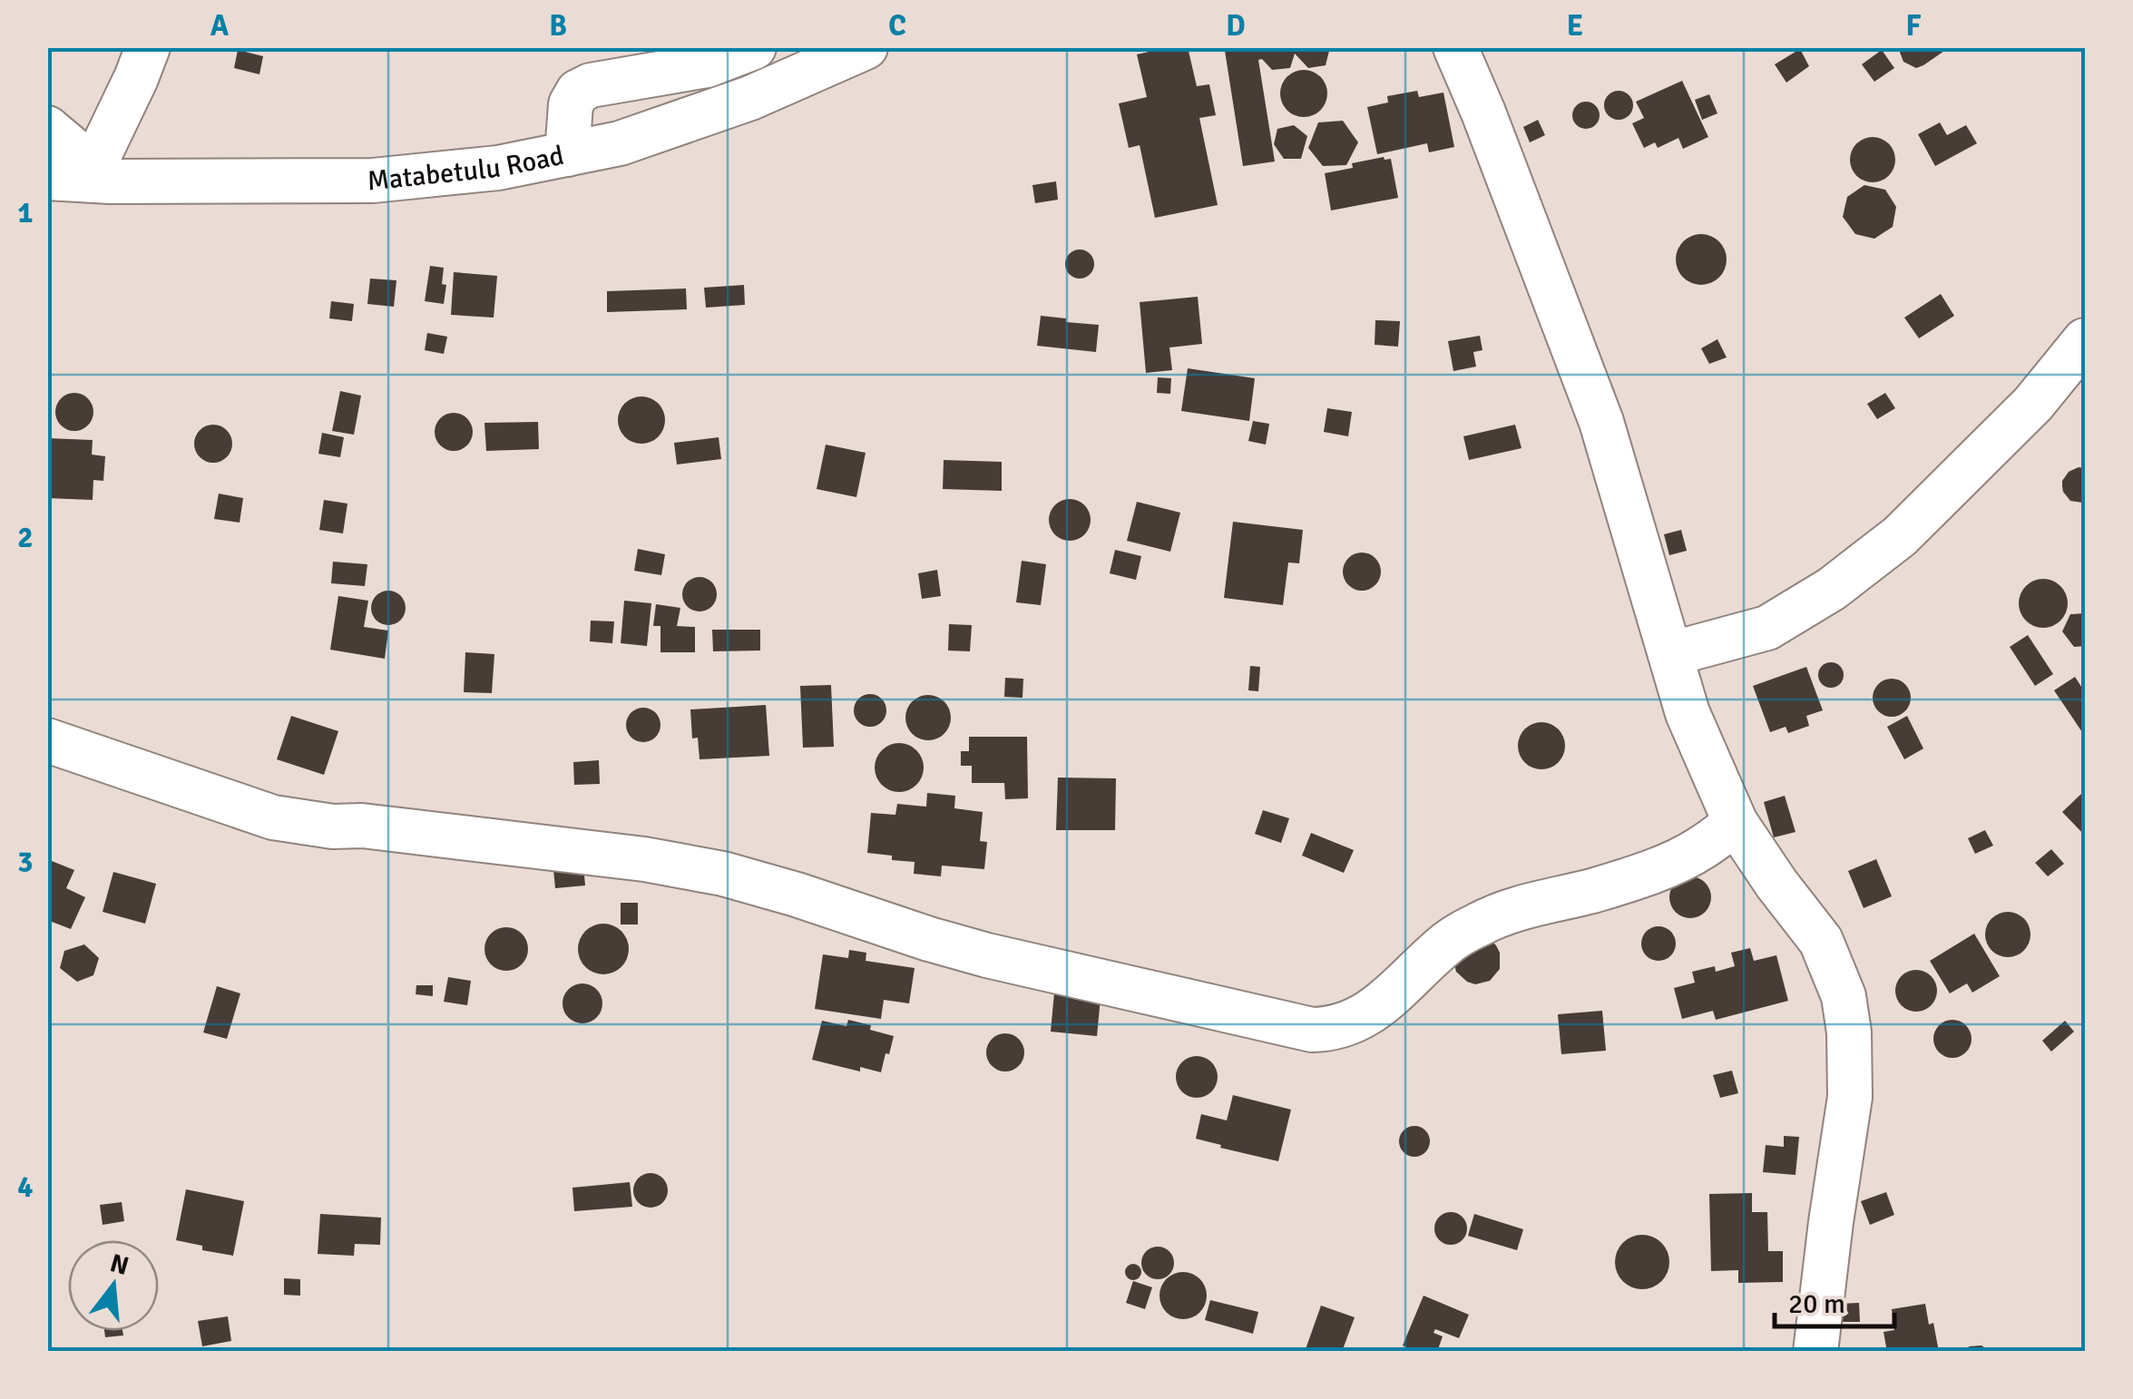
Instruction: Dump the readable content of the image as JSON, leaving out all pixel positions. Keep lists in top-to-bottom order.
{
  "streets": {
    "street": ["Matabetulu Road"]
  },
  "scale_bar": "20 m",
  "north": "top",
  "grid": {
    "columns": [
      "A",
      "B",
      "C",
      "D",
      "E",
      "F"
    ],
    "rows": [
      "1",
      "2",
      "3",
      "4"
    ]
  }
}
